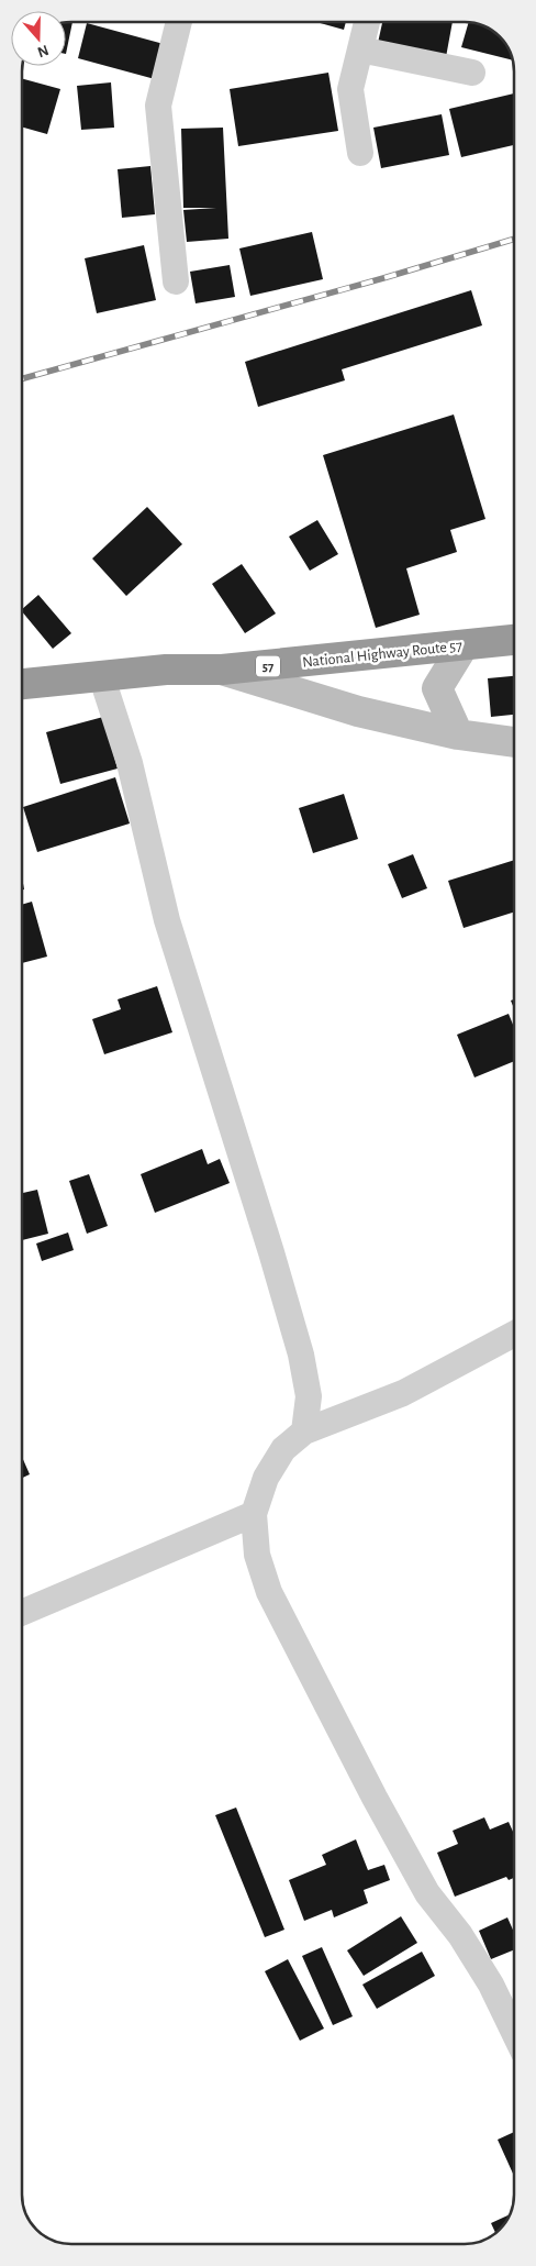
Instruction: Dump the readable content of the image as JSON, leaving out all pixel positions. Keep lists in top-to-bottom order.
{
  "streets": {
    "highway": ["National Highway Route 57", "57"]
  },
  "north": "bottom"
}
